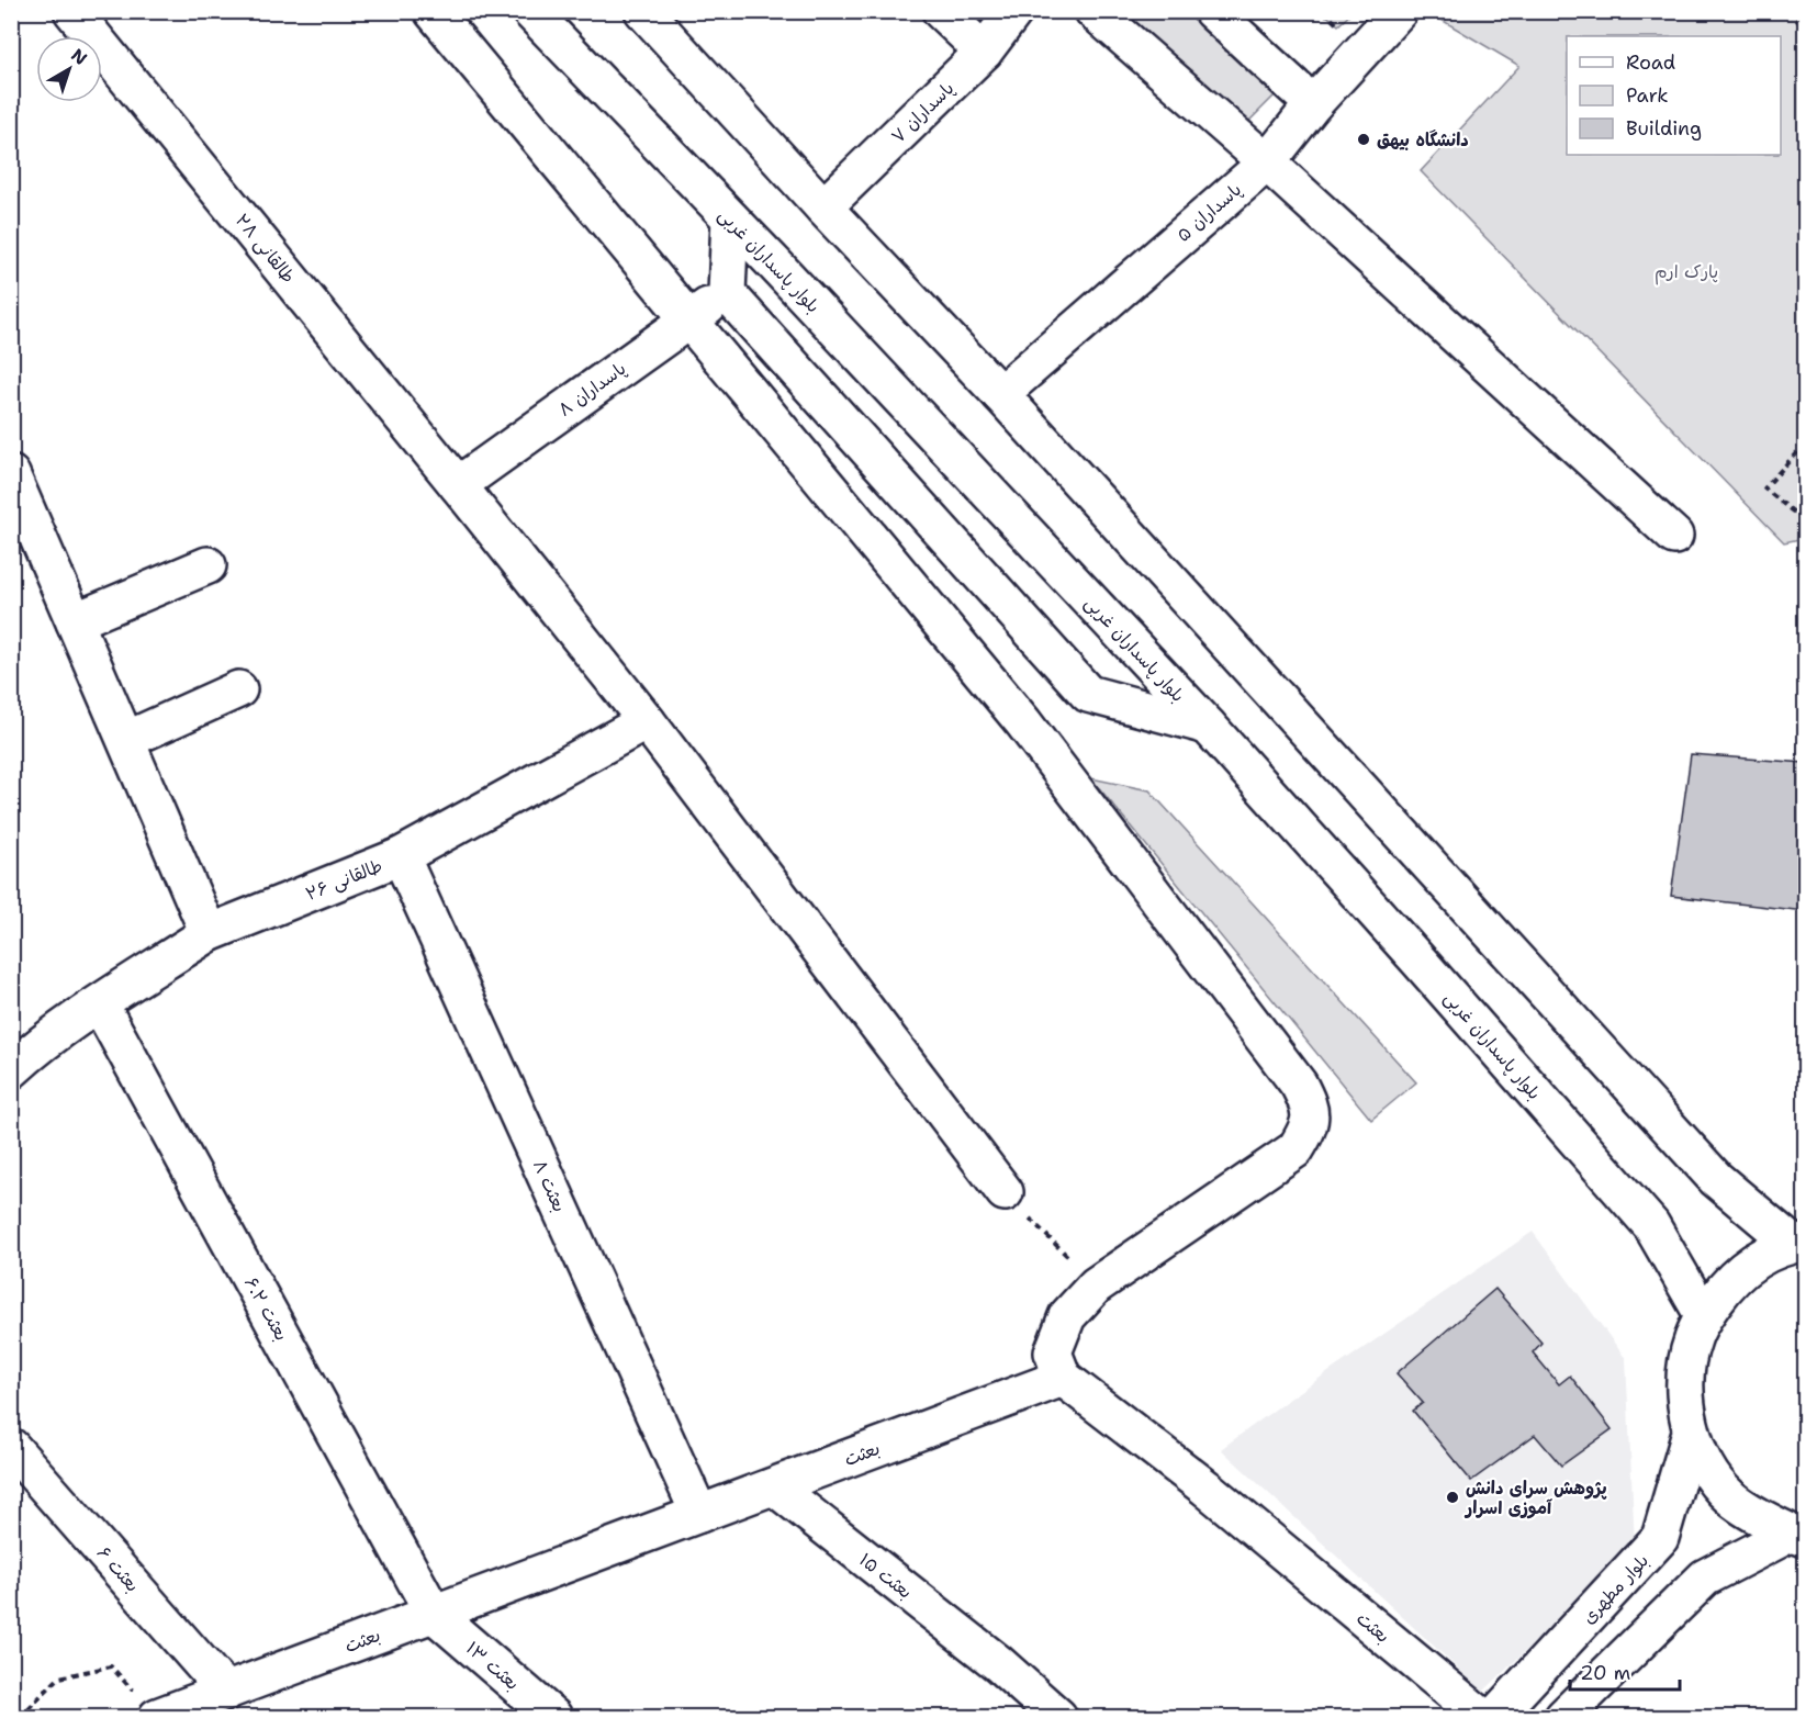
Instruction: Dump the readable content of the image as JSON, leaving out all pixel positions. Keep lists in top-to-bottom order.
{
  "streets": {
    "street": [
      "پاسداران ۷",
      "پاسداران ۵",
      "طالقانی ۲۸",
      "بلوار پاسداران غربی",
      "پاسداران ۸",
      "طالقانی ۲۶",
      "بعثت ۸",
      "بعثت ۶.۲",
      "بعثت",
      "بعثت ۶",
      "بعثت ۱۵",
      "بلوار مطهری",
      "بعثت ۱۳"
    ]
  },
  "crossings": [
    ["طالقانی ۲۸", "پاسداران ۸"],
    ["طالقانی ۲۶", "بعثت ۸"],
    ["طالقانی ۲۶", "بعثت ۶.۲"],
    ["بعثت ۸", "بعثت"],
    ["بعثت ۶.۲", "بعثت"],
    ["بعثت ۶.۲", "بعثت ۱۳"],
    ["بعثت", "بعثت ۶"],
    ["بعثت", "بعثت ۱۵"],
    ["بعثت", "بعثت ۱۳"]
  ],
  "parks": ["پارک ارم"],
  "places": ["دانشگاه بیهق", "پژوهش سرای دانش آموزی اسرار"],
  "legend": ["Road", "Park", "Building"],
  "scale_bar": "20 m",
  "north": "top right"
}
